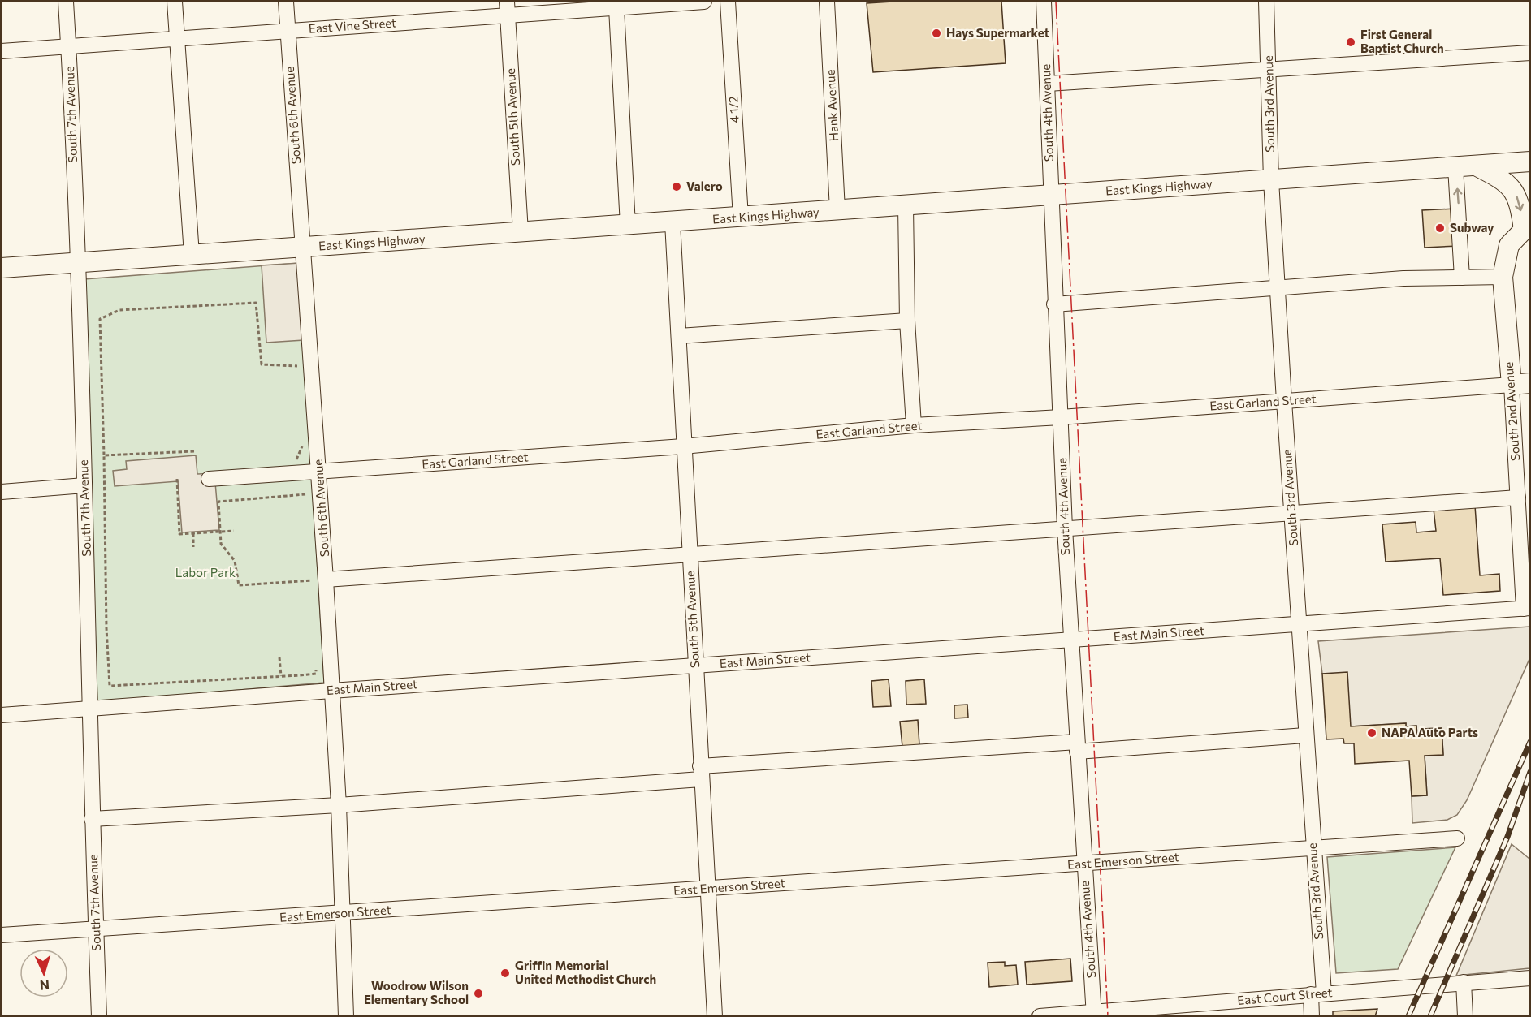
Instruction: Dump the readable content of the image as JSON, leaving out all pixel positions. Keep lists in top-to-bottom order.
{
  "streets": {
    "main road": ["East Kings Highway", "South 2nd Avenue"],
    "street": [
      "East Vine Street",
      "South 3rd Avenue",
      "Hank Avenue",
      "4 1/2",
      "South 4th Avenue",
      "South 7th Avenue",
      "South 6th Avenue",
      "South 5th Avenue",
      "East Garland Street",
      "East Main Street",
      "East Emerson Street",
      "East Court Street"
    ]
  },
  "crossings": [
    ["East Vine Street", "South 7th Avenue"],
    ["East Vine Street", "South 6th Avenue"],
    ["East Vine Street", "South 5th Avenue"],
    ["South 3rd Avenue", "East Kings Highway"],
    ["South 3rd Avenue", "East Garland Street"],
    ["South 3rd Avenue", "East Main Street"],
    ["South 3rd Avenue", "East Emerson Street"],
    ["South 3rd Avenue", "East Court Street"],
    ["Hank Avenue", "East Kings Highway"],
    ["4 1/2", "East Kings Highway"],
    ["South 4th Avenue", "East Kings Highway"],
    ["South 4th Avenue", "East Garland Street"],
    ["South 4th Avenue", "East Main Street"],
    ["South 4th Avenue", "East Emerson Street"],
    ["South 4th Avenue", "East Court Street"],
    ["South 7th Avenue", "East Kings Highway"],
    ["South 7th Avenue", "East Main Street"],
    ["South 7th Avenue", "East Emerson Street"],
    ["South 6th Avenue", "East Kings Highway"],
    ["South 6th Avenue", "East Garland Street"],
    ["South 6th Avenue", "East Main Street"],
    ["South 6th Avenue", "East Emerson Street"],
    ["South 5th Avenue", "East Kings Highway"],
    ["South 5th Avenue", "East Garland Street"],
    ["South 5th Avenue", "East Main Street"],
    ["South 5th Avenue", "East Emerson Street"],
    ["East Garland Street", "South 2nd Avenue"],
    ["South 2nd Avenue", "East Main Street"]
  ],
  "parks": ["Labor Park"],
  "places": [
    "Hays Supermarket",
    "First General Baptist Church",
    "Valero",
    "Subway",
    "NAPA Auto Parts",
    "Griffin Memorial United Methodist Church",
    "Woodrow Wilson Elementary School"
  ],
  "north": "bottom"
}
